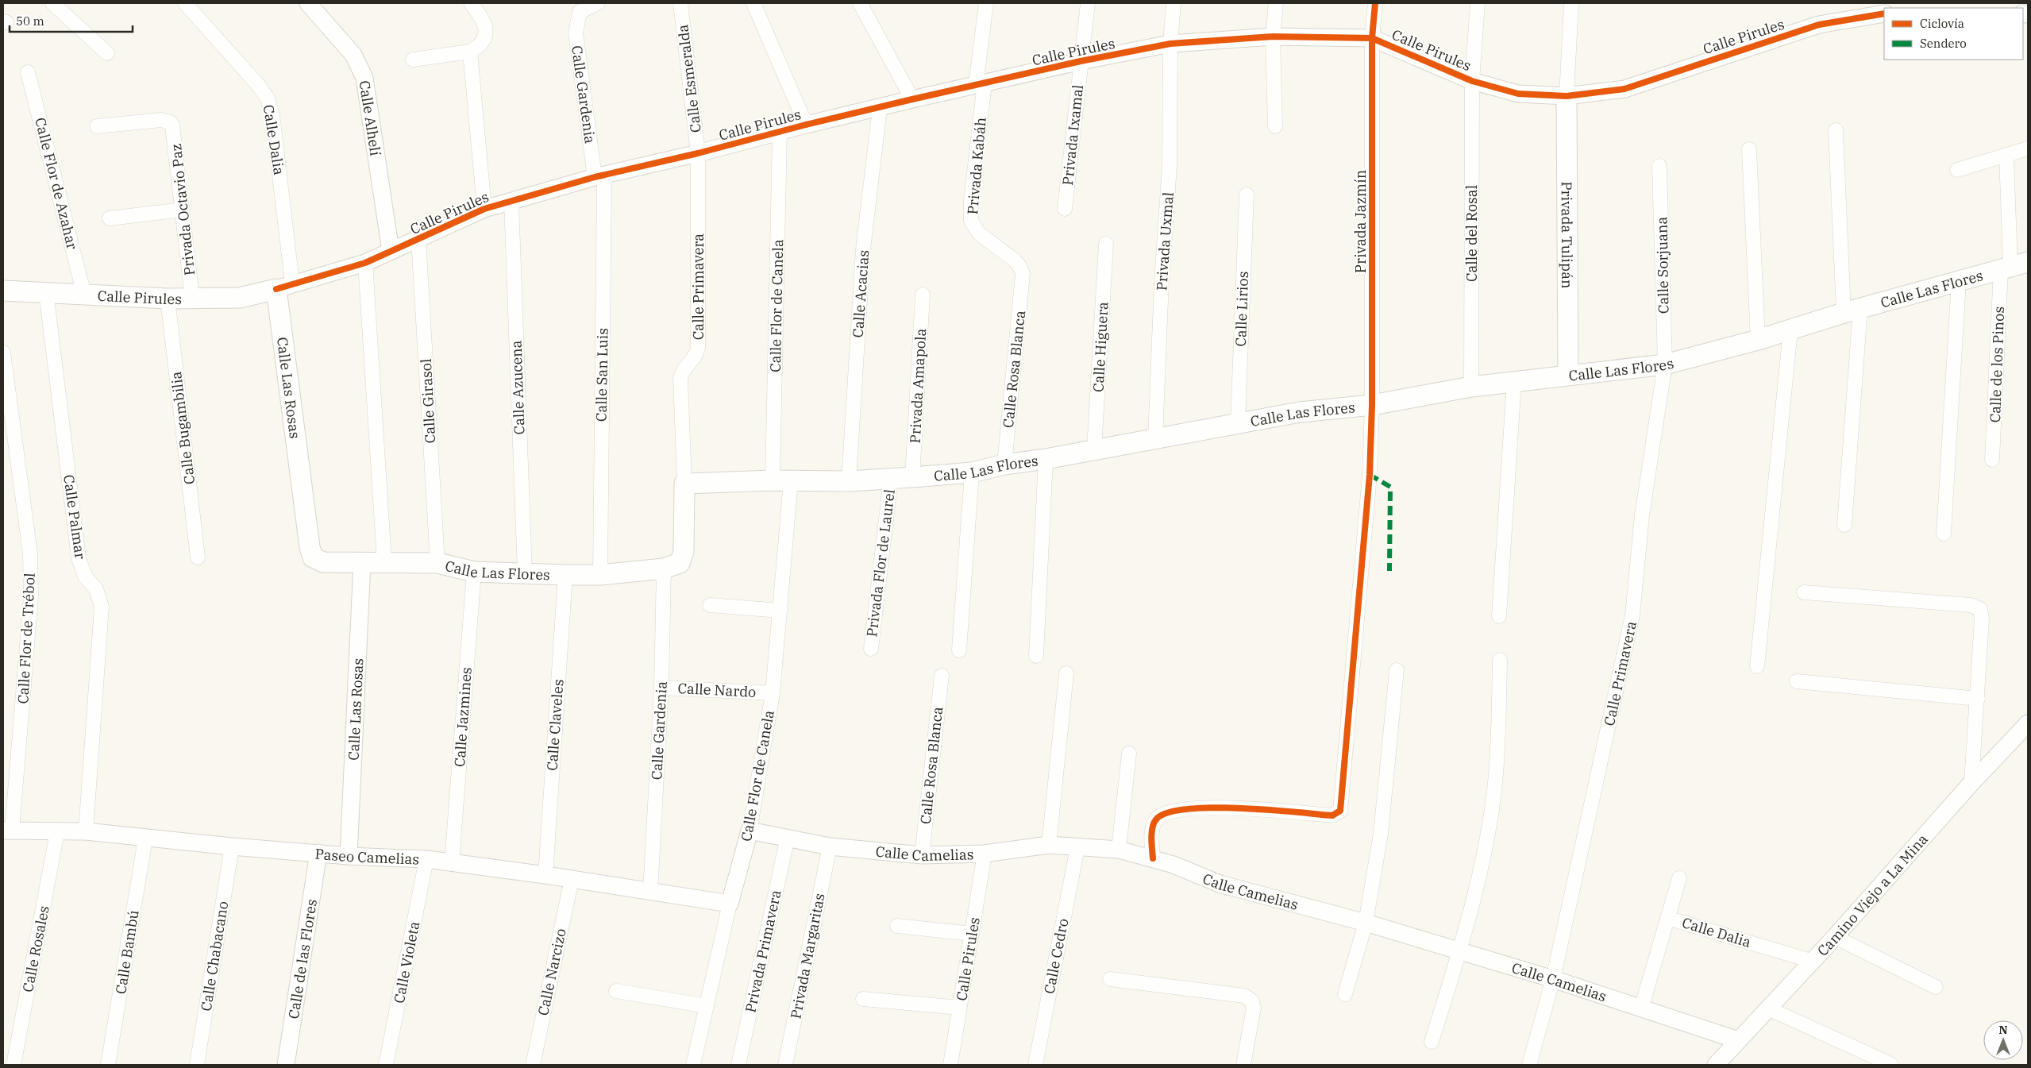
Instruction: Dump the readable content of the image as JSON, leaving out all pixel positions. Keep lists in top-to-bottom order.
{
  "streets": {
    "main road": [
      "Calle Pirules",
      "Privada Tulipán",
      "Calle Primavera",
      "Calle Las Flores",
      "Calle Las Rosas"
    ],
    "street": [
      "Calle Esmeralda",
      "Calle Gardenia",
      "Calle Alhelí",
      "Privada Ixamal",
      "Calle Dalia",
      "Privada Kabáh",
      "Calle Flor de Azahar",
      "Privada Octavio Paz",
      "Privada Jazmín",
      "Calle del Rosal",
      "Privada Uxmal",
      "Calle Sorjuana",
      "Calle Acacias",
      "Calle Flor de Canela",
      "Calle Lirios",
      "Calle Higuera",
      "Calle de los Pinos",
      "Calle Rosa Blanca",
      "Calle San Luis",
      "Privada Amapola",
      "Calle Azucena",
      "Calle Girasol",
      "Calle Bugambilia",
      "Calle Palmar",
      "Privada Flor de Laurel",
      "Calle Flor de Trébol",
      "Calle Nardo",
      "Calle Jazmines",
      "Calle Claveles",
      "Calle Camelias",
      "Paseo Camelias",
      "Camino Viejo a La Mina",
      "Calle Rosales",
      "Privada Primavera",
      "Calle Bambú",
      "Calle Chabacano",
      "Privada Margaritas",
      "Calle Cedro",
      "Calle de las Flores",
      "Calle Violeta",
      "Calle Narcizo"
    ]
  },
  "crossings": [
    ["Calle Pirules", "Calle Esmeralda"],
    ["Calle Pirules", "Calle Gardenia"],
    ["Calle Pirules", "Calle Alhelí"],
    ["Calle Pirules", "Privada Ixamal"],
    ["Calle Pirules", "Calle Dalia"],
    ["Calle Pirules", "Privada Kabáh"],
    ["Calle Pirules", "Calle Flor de Azahar"],
    ["Calle Pirules", "Privada Octavio Paz"],
    ["Calle Pirules", "Privada Jazmín"],
    ["Calle Pirules", "Calle del Rosal"],
    ["Calle Pirules", "Privada Tulipán"],
    ["Calle Pirules", "Privada Uxmal"],
    ["Calle Pirules", "Calle Primavera"],
    ["Calle Pirules", "Calle Acacias"],
    ["Calle Pirules", "Calle Flor de Canela"],
    ["Calle Pirules", "Calle San Luis"],
    ["Calle Pirules", "Calle Azucena"],
    ["Calle Pirules", "Calle Las Rosas"],
    ["Calle Pirules", "Calle Girasol"],
    ["Calle Pirules", "Calle Bugambilia"],
    ["Calle Pirules", "Calle Palmar"],
    ["Calle Pirules", "Calle Camelias"],
    ["Calle Esmeralda", "Calle Primavera"],
    ["Calle Gardenia", "Calle Las Flores"],
    ["Calle Gardenia", "Calle San Luis"],
    ["Calle Gardenia", "Calle Nardo"],
    ["Calle Gardenia", "Paseo Camelias"],
    ["Calle Dalia", "Calle Las Rosas"],
    ["Calle Dalia", "Calle Camelias"],
    ["Calle Dalia", "Camino Viejo a La Mina"],
    ["Privada Kabáh", "Calle Rosa Blanca"],
    ["Privada Jazmín", "Calle Las Flores"],
    ["Privada Jazmín", "Calle Camelias"],
    ["Calle del Rosal", "Calle Las Flores"],
    ["Privada Tulipán", "Calle Las Flores"],
    ["Privada Uxmal", "Calle Las Flores"],
    ["Calle Sorjuana", "Calle Primavera"],
    ["Calle Sorjuana", "Calle Las Flores"],
    ["Calle Primavera", "Calle Las Flores"],
    ["Calle Primavera", "Calle Camelias"],
    ["Calle Las Flores", "Calle Acacias"],
    ["Calle Las Flores", "Calle Flor de Canela"],
    ["Calle Las Flores", "Calle Lirios"],
    ["Calle Las Flores", "Calle Higuera"],
    ["Calle Las Flores", "Calle de los Pinos"],
    ["Calle Las Flores", "Calle Rosa Blanca"],
    ["Calle Las Flores", "Calle San Luis"],
    ["Calle Las Flores", "Privada Amapola"],
    ["Calle Las Flores", "Calle Azucena"],
    ["Calle Las Flores", "Calle Las Rosas"],
    ["Calle Las Flores", "Calle Girasol"],
    ["Calle Las Flores", "Privada Flor de Laurel"],
    ["Calle Las Flores", "Calle Jazmines"],
    ["Calle Las Flores", "Calle Claveles"],
    ["Calle Flor de Canela", "Calle Nardo"],
    ["Calle Flor de Canela", "Calle Camelias"],
    ["Calle Flor de Canela", "Paseo Camelias"],
    ["Calle Rosa Blanca", "Calle Camelias"],
    ["Calle Las Rosas", "Paseo Camelias"],
    ["Calle Palmar", "Paseo Camelias"],
    ["Calle Flor de Trébol", "Paseo Camelias"],
    ["Calle Jazmines", "Paseo Camelias"],
    ["Calle Claveles", "Paseo Camelias"],
    ["Calle Camelias", "Camino Viejo a La Mina"],
    ["Calle Camelias", "Privada Primavera"],
    ["Calle Camelias", "Privada Margaritas"],
    ["Calle Camelias", "Calle Cedro"],
    ["Paseo Camelias", "Calle Rosales"],
    ["Paseo Camelias", "Calle Bambú"],
    ["Paseo Camelias", "Calle Chabacano"],
    ["Paseo Camelias", "Calle de las Flores"],
    ["Paseo Camelias", "Calle Violeta"],
    ["Paseo Camelias", "Calle Narcizo"]
  ],
  "legend": ["Ciclovía", "Sendero"],
  "scale_bar": "50 m",
  "north": "top"
}
